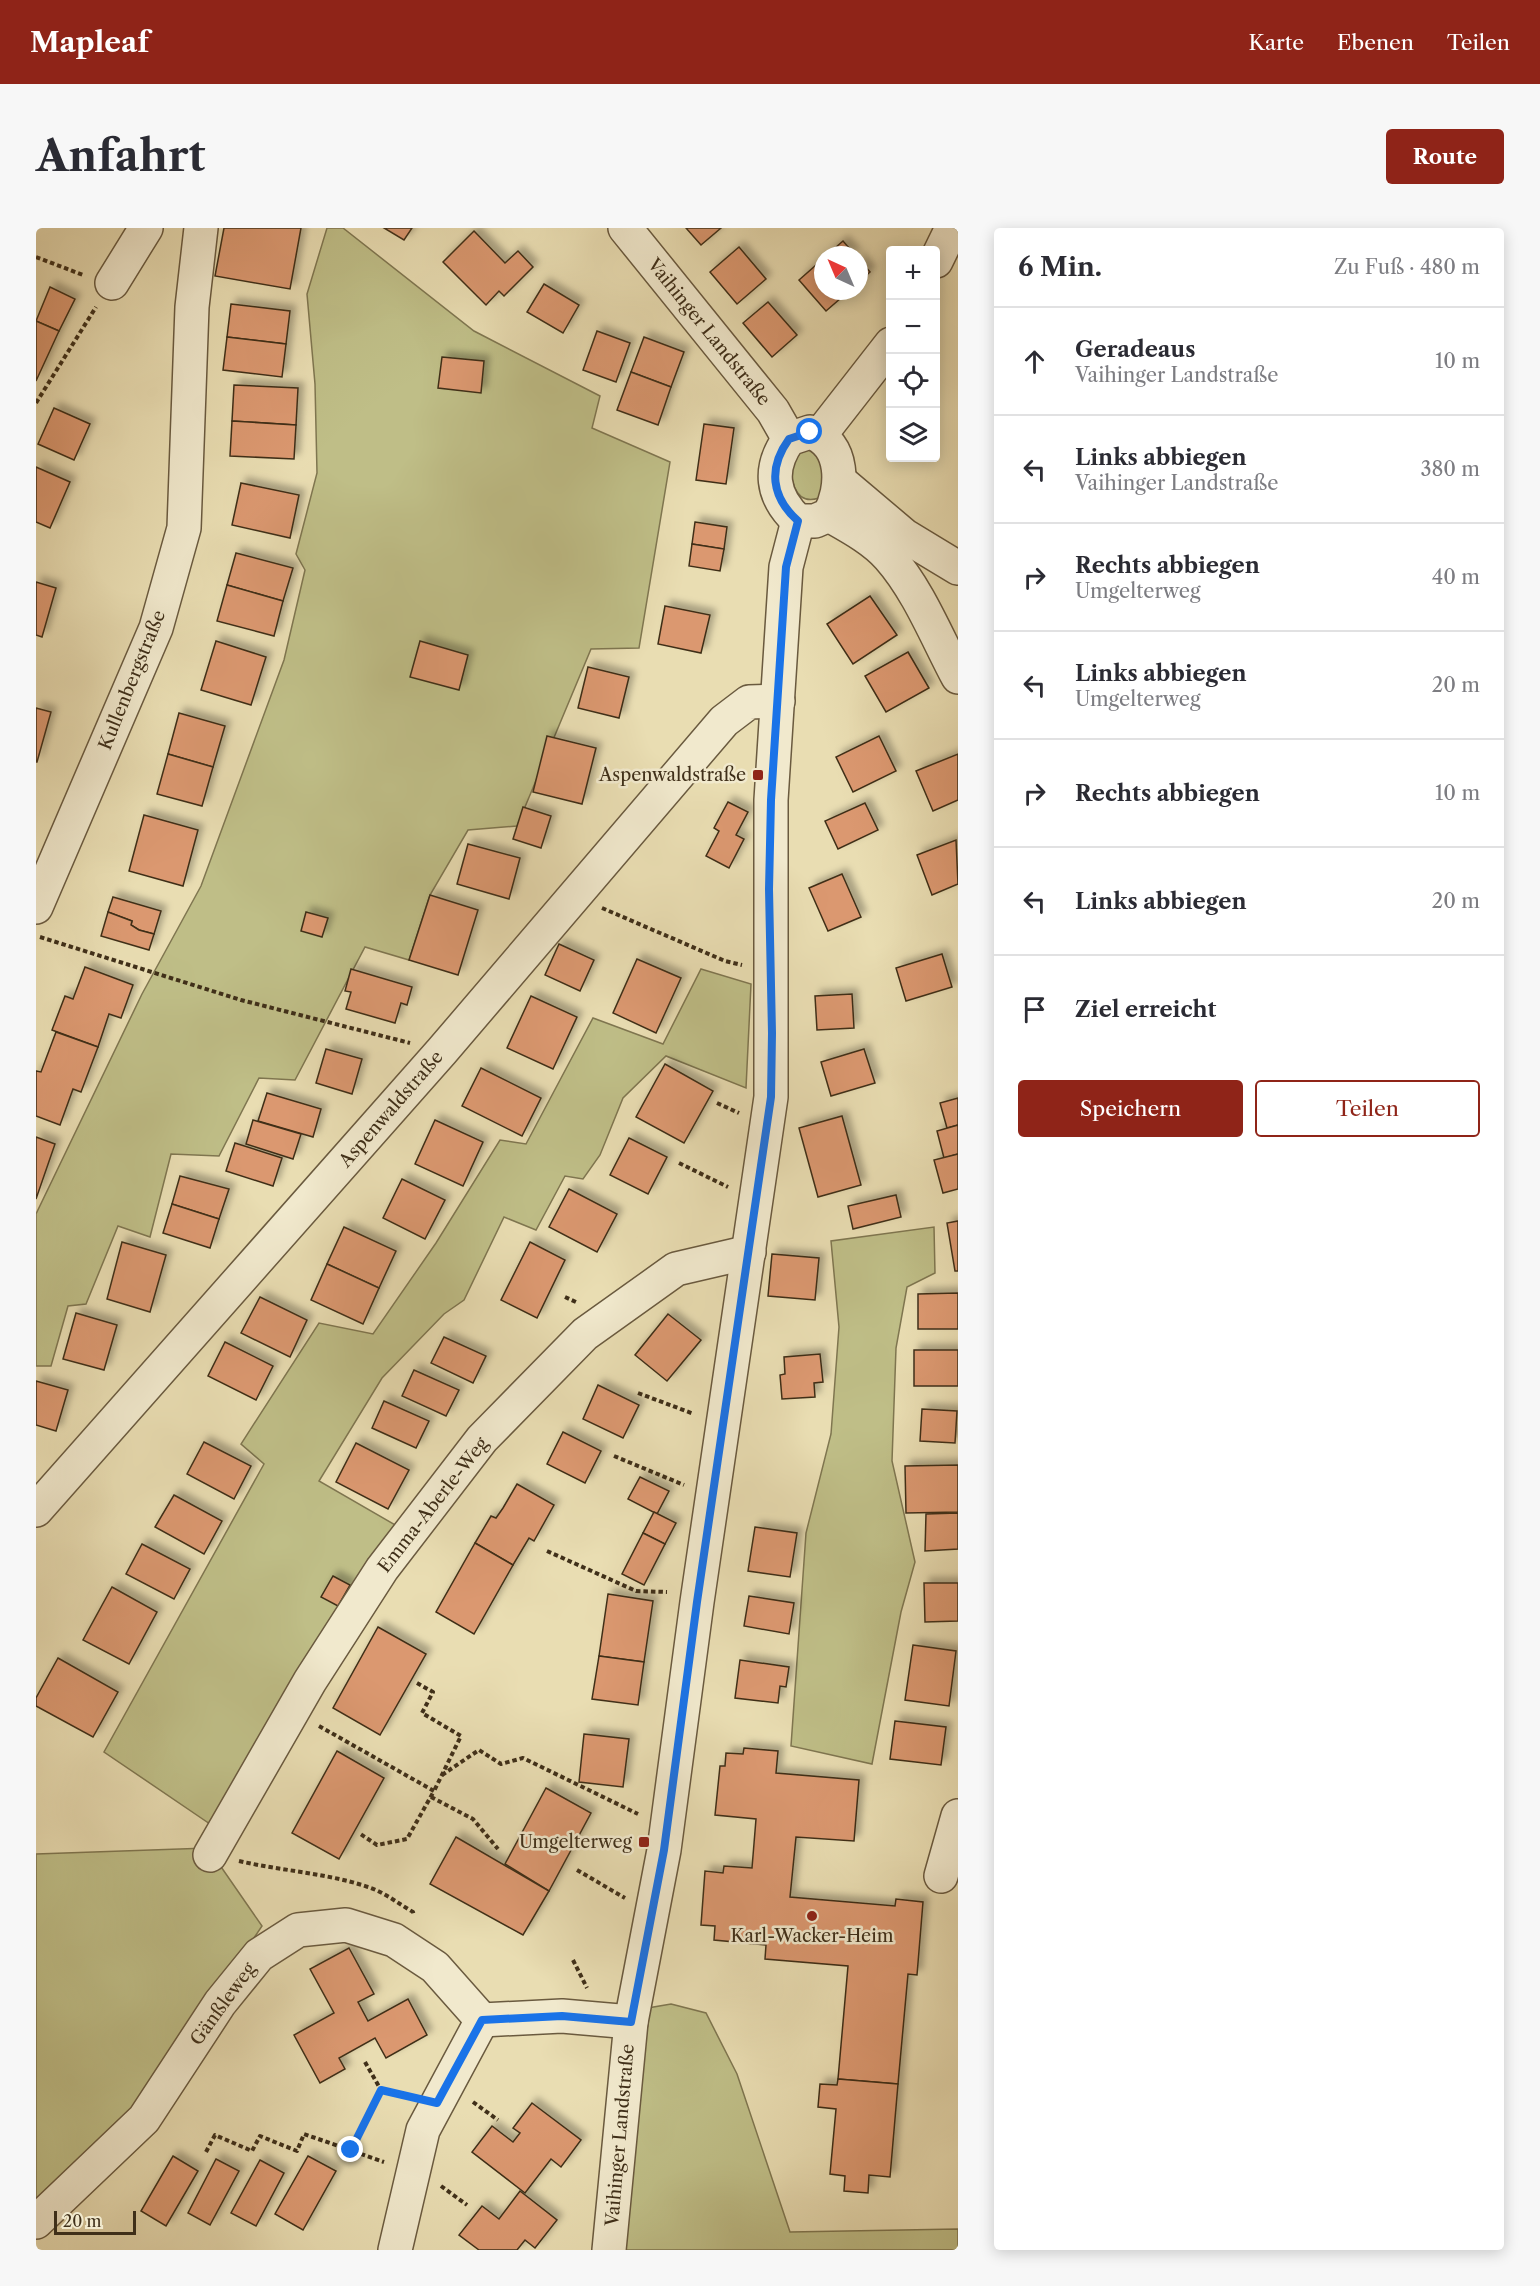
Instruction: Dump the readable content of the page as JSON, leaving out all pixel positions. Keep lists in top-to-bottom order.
{
  "streets": {
    "street": [
      "Vaihinger Landstraße",
      "Kullenbergstraße",
      "Aspenwaldstraße",
      "Emma-Aberle-Weg",
      "Gänßleweg"
    ]
  },
  "crossings": [
    ["Vaihinger Landstraße", "Aspenwaldstraße"],
    ["Vaihinger Landstraße", "Emma-Aberle-Weg"]
  ],
  "places": {
    "transit": ["Aspenwaldstraße", "Umgelterweg"],
    "other": ["Karl-Wacker-Heim"]
  },
  "scale_bar": "20 m",
  "north": "top left",
  "page": {
    "header": "Mapleaf",
    "nav": ["Karte", "Ebenen", "Teilen"],
    "buttons": [
      "Route",
      ["Speichern", "Teilen"]
    ],
    "title": "Anfahrt",
    "heading": ["6 Min.", "Zu Fuß · 480 m"],
    "map_buttons": ["+", "−"],
    "list": [
      ["Geradeaus", "Vaihinger Landstraße", "10 m"],
      ["Links abbiegen", "Vaihinger Landstraße", "380 m"],
      ["Rechts abbiegen", "Umgelterweg", "40 m"],
      ["Links abbiegen", "Umgelterweg", "20 m"],
      ["Rechts abbiegen", "10 m"],
      ["Links abbiegen", "20 m"],
      "Ziel erreicht"
    ],
    "scale": "20 m"
  }
}
